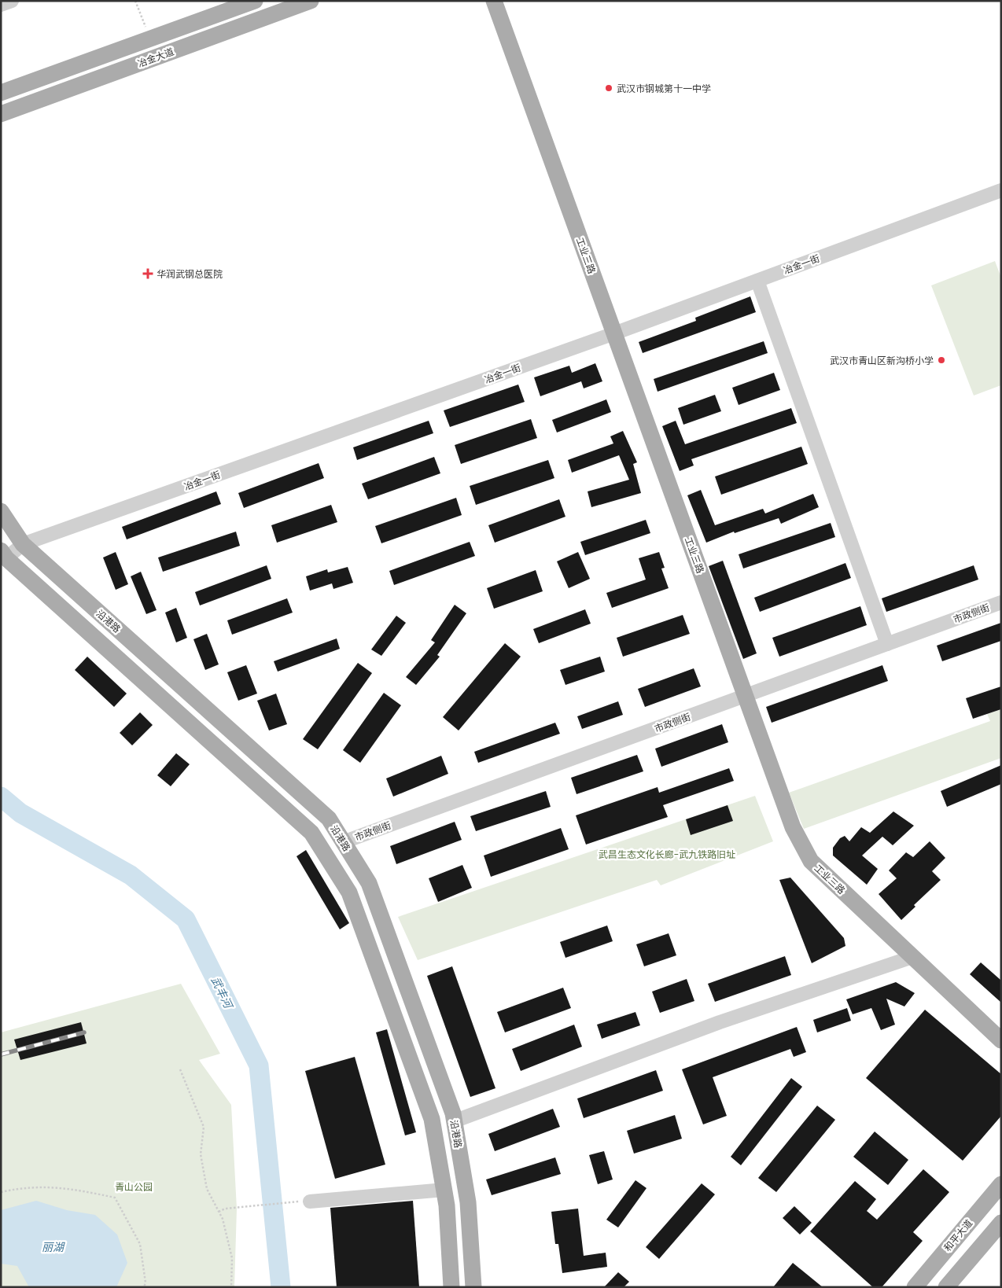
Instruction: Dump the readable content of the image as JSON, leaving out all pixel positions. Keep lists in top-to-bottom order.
{
  "streets": {
    "main road": [
      "冶金大道",
      "工业三路",
      "沿港路",
      "和平大道"
    ],
    "street": ["冶金一街", "市政侧街"]
  },
  "crossings": [
    ["工业三路", "冶金一街"],
    ["工业三路", "市政侧街"],
    ["冶金一街", "沿港路"],
    ["市政侧街", "沿港路"]
  ],
  "water": ["武丰河", "丽湖"],
  "parks": ["武昌生态文化长廊-武九铁路旧址", "青山公园"],
  "places": {
    "other": ["武汉市钢城第十一中学", "武汉市青山区新沟桥小学"],
    "health": ["华润武钢总医院"]
  }
}
